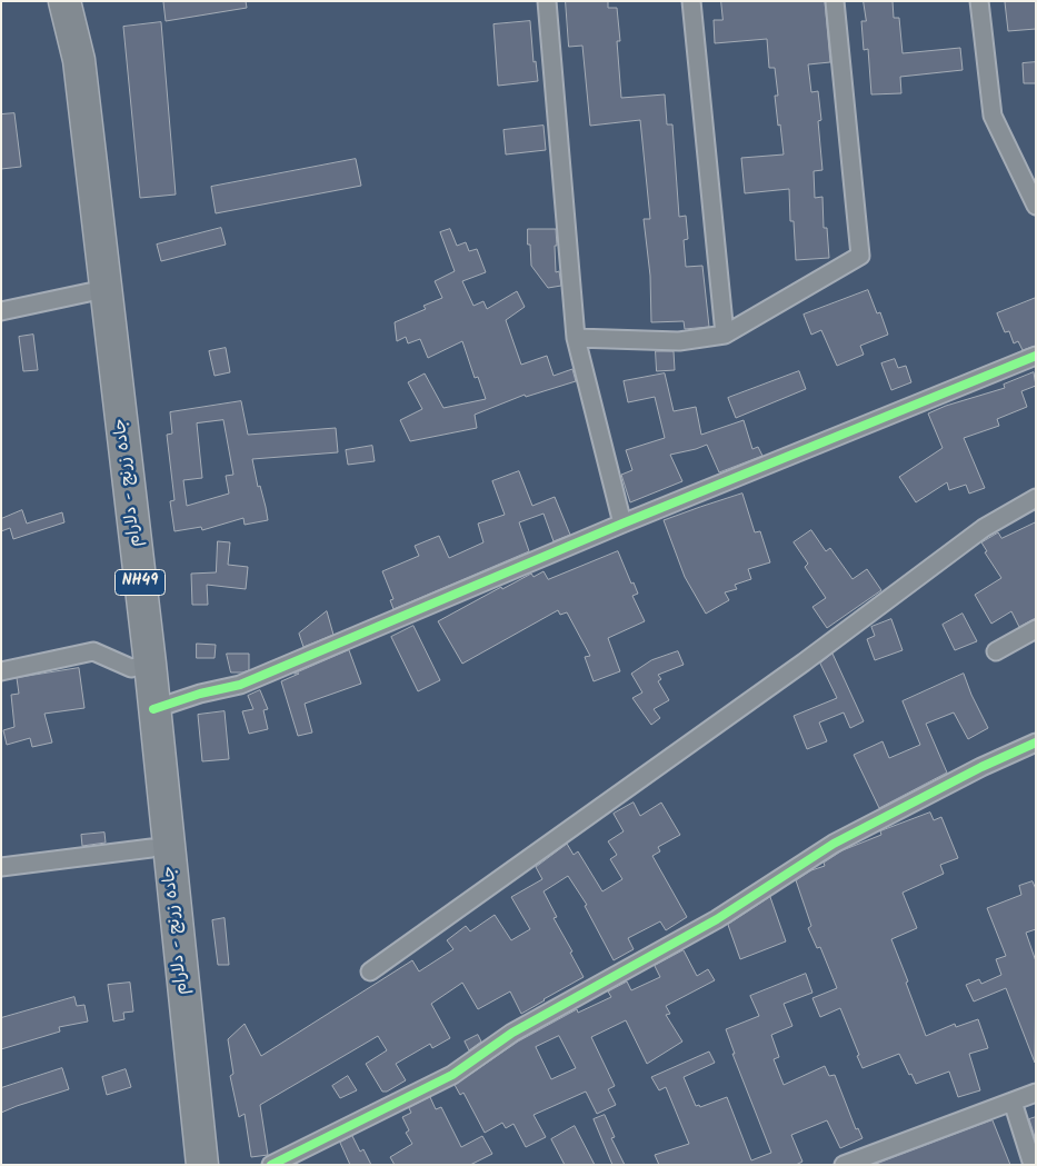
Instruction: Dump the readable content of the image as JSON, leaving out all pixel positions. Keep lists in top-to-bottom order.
{
  "streets": {
    "highway": ["جاده زرنج - دلارام", "NH49"]
  }
}
